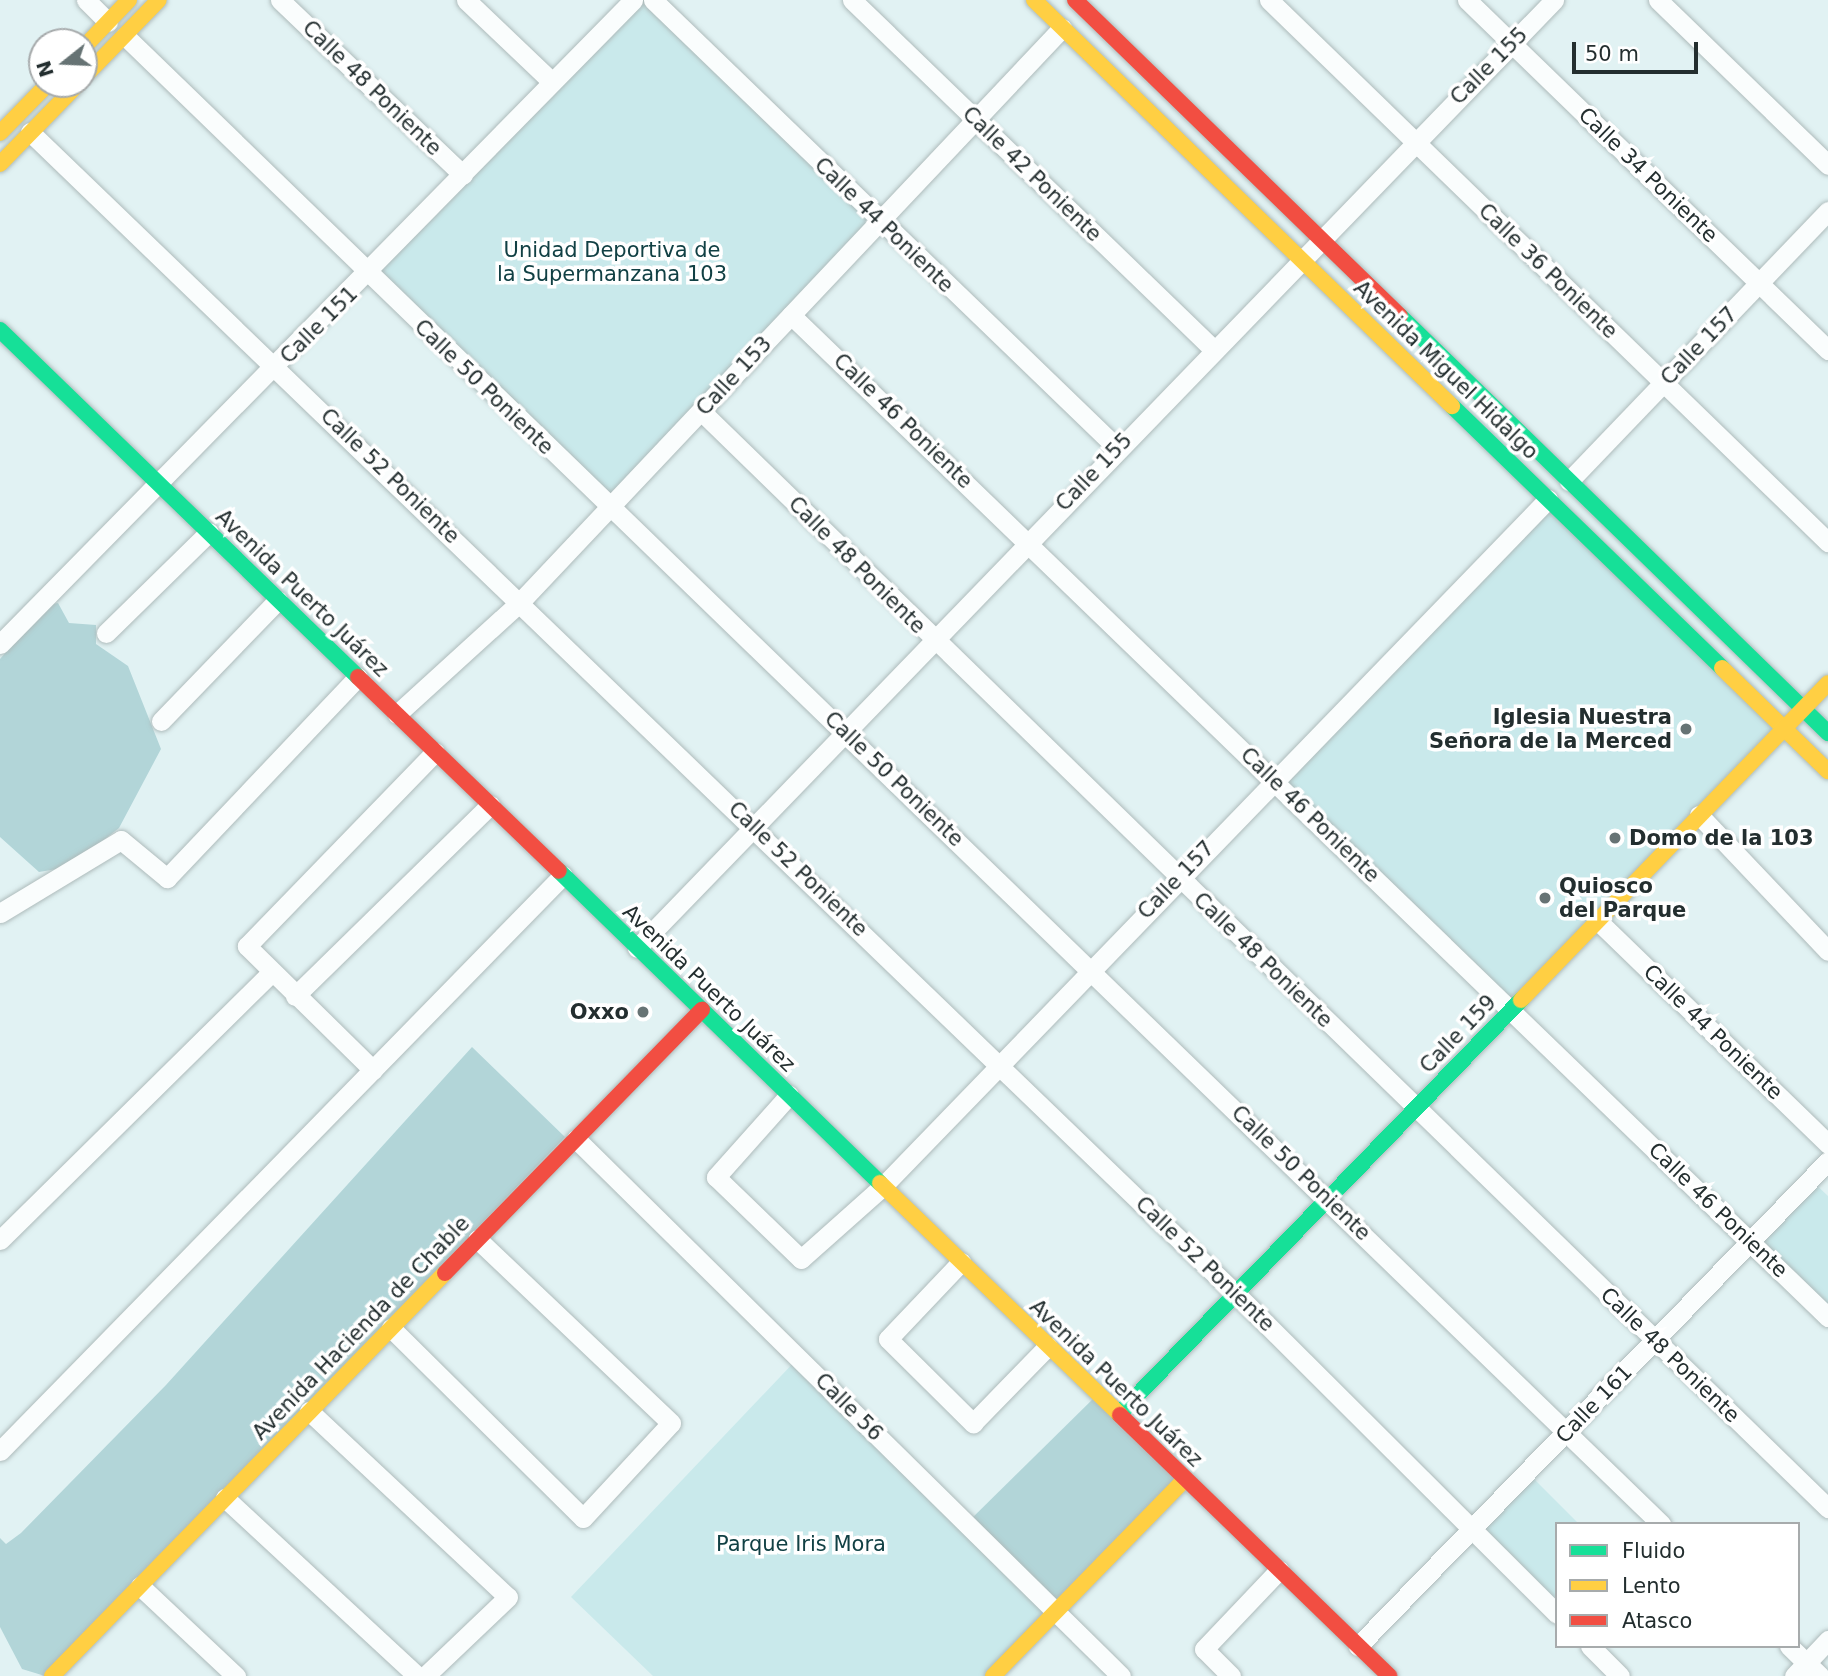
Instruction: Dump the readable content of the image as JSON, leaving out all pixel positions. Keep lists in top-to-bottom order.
{
  "streets": {
    "street": [
      "Calle 155",
      "Calle 48 Poniente",
      "Calle 42 Poniente",
      "Calle 34 Poniente",
      "Calle 44 Poniente",
      "Calle 36 Poniente",
      "Calle 151",
      "Calle 157",
      "Avenida Miguel Hidalgo",
      "Calle 153",
      "Calle 50 Poniente",
      "Calle 46 Poniente",
      "Calle 52 Poniente",
      "Avenida Puerto Juárez",
      "Calle 159",
      "Avenida Hacienda de Chable",
      "Calle 161",
      "Calle 56"
    ]
  },
  "crossings": [
    ["Calle 155", "Calle 48 Poniente"],
    ["Calle 155", "Calle 42 Poniente"],
    ["Calle 155", "Calle 34 Poniente"],
    ["Calle 155", "Calle 44 Poniente"],
    ["Calle 155", "Calle 36 Poniente"],
    ["Calle 155", "Avenida Miguel Hidalgo"],
    ["Calle 155", "Calle 50 Poniente"],
    ["Calle 155", "Calle 46 Poniente"],
    ["Calle 155", "Calle 52 Poniente"],
    ["Calle 155", "Avenida Puerto Juárez"],
    ["Calle 48 Poniente", "Calle 151"],
    ["Calle 48 Poniente", "Calle 157"],
    ["Calle 48 Poniente", "Calle 153"],
    ["Calle 48 Poniente", "Calle 159"],
    ["Calle 48 Poniente", "Calle 161"],
    ["Calle 42 Poniente", "Calle 153"],
    ["Calle 34 Poniente", "Calle 157"],
    ["Calle 44 Poniente", "Calle 153"],
    ["Calle 44 Poniente", "Calle 159"],
    ["Calle 36 Poniente", "Calle 157"],
    ["Calle 151", "Calle 50 Poniente"],
    ["Calle 151", "Calle 52 Poniente"],
    ["Calle 151", "Avenida Puerto Juárez"],
    ["Calle 157", "Avenida Miguel Hidalgo"],
    ["Calle 157", "Calle 50 Poniente"],
    ["Calle 157", "Calle 46 Poniente"],
    ["Calle 157", "Calle 52 Poniente"],
    ["Calle 157", "Avenida Puerto Juárez"],
    ["Avenida Miguel Hidalgo", "Calle 153"],
    ["Avenida Miguel Hidalgo", "Calle 159"],
    ["Calle 153", "Calle 50 Poniente"],
    ["Calle 153", "Calle 46 Poniente"],
    ["Calle 153", "Calle 52 Poniente"],
    ["Calle 153", "Avenida Puerto Juárez"],
    ["Calle 50 Poniente", "Calle 159"],
    ["Calle 50 Poniente", "Calle 161"],
    ["Calle 46 Poniente", "Calle 159"],
    ["Calle 46 Poniente", "Calle 161"],
    ["Calle 52 Poniente", "Calle 159"],
    ["Calle 52 Poniente", "Calle 161"],
    ["Avenida Puerto Juárez", "Calle 159"],
    ["Avenida Puerto Juárez", "Avenida Hacienda de Chable"],
    ["Avenida Puerto Juárez", "Calle 161"],
    ["Avenida Hacienda de Chable", "Calle 56"]
  ],
  "parks": ["Unidad Deportiva de la Supermanzana 103", "Parque Iris Mora"],
  "places": [
    "Iglesia Nuestra Señora de la Merced",
    "Domo de la 103",
    "Quiosco del Parque",
    "Oxxo"
  ],
  "legend": ["Fluido", "Lento", "Atasco"],
  "scale_bar": "50 m",
  "north": "left"
}
